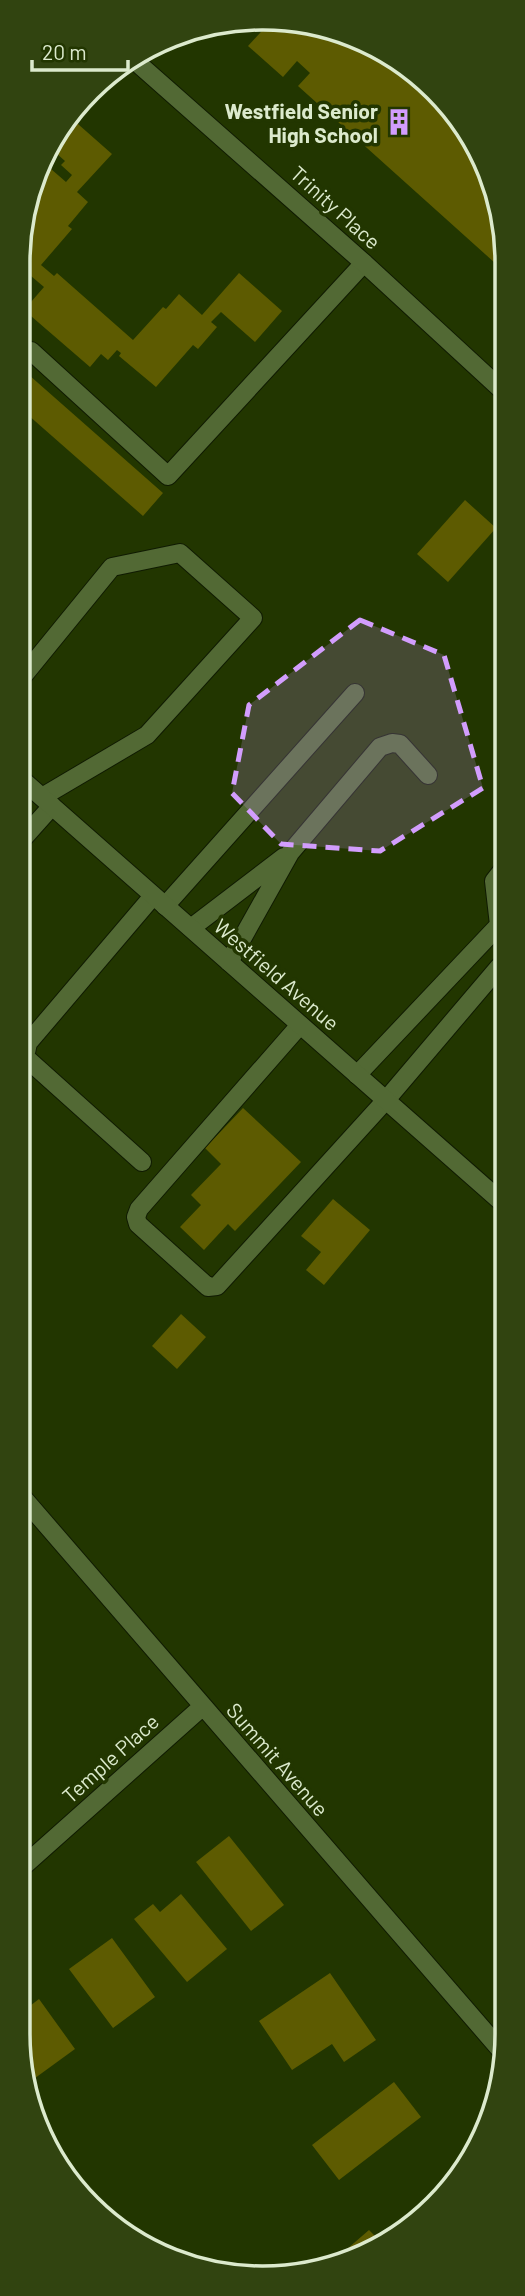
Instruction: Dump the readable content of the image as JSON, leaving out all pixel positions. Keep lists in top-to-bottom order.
{
  "streets": {
    "street": [
      "Trinity Place",
      "Westfield Avenue",
      "Temple Place",
      "Summit Avenue"
    ]
  },
  "crossings": [
    ["Temple Place", "Summit Avenue"]
  ],
  "places": {
    "building": ["Westfield Senior High School"]
  },
  "scale_bar": "20 m"
}
